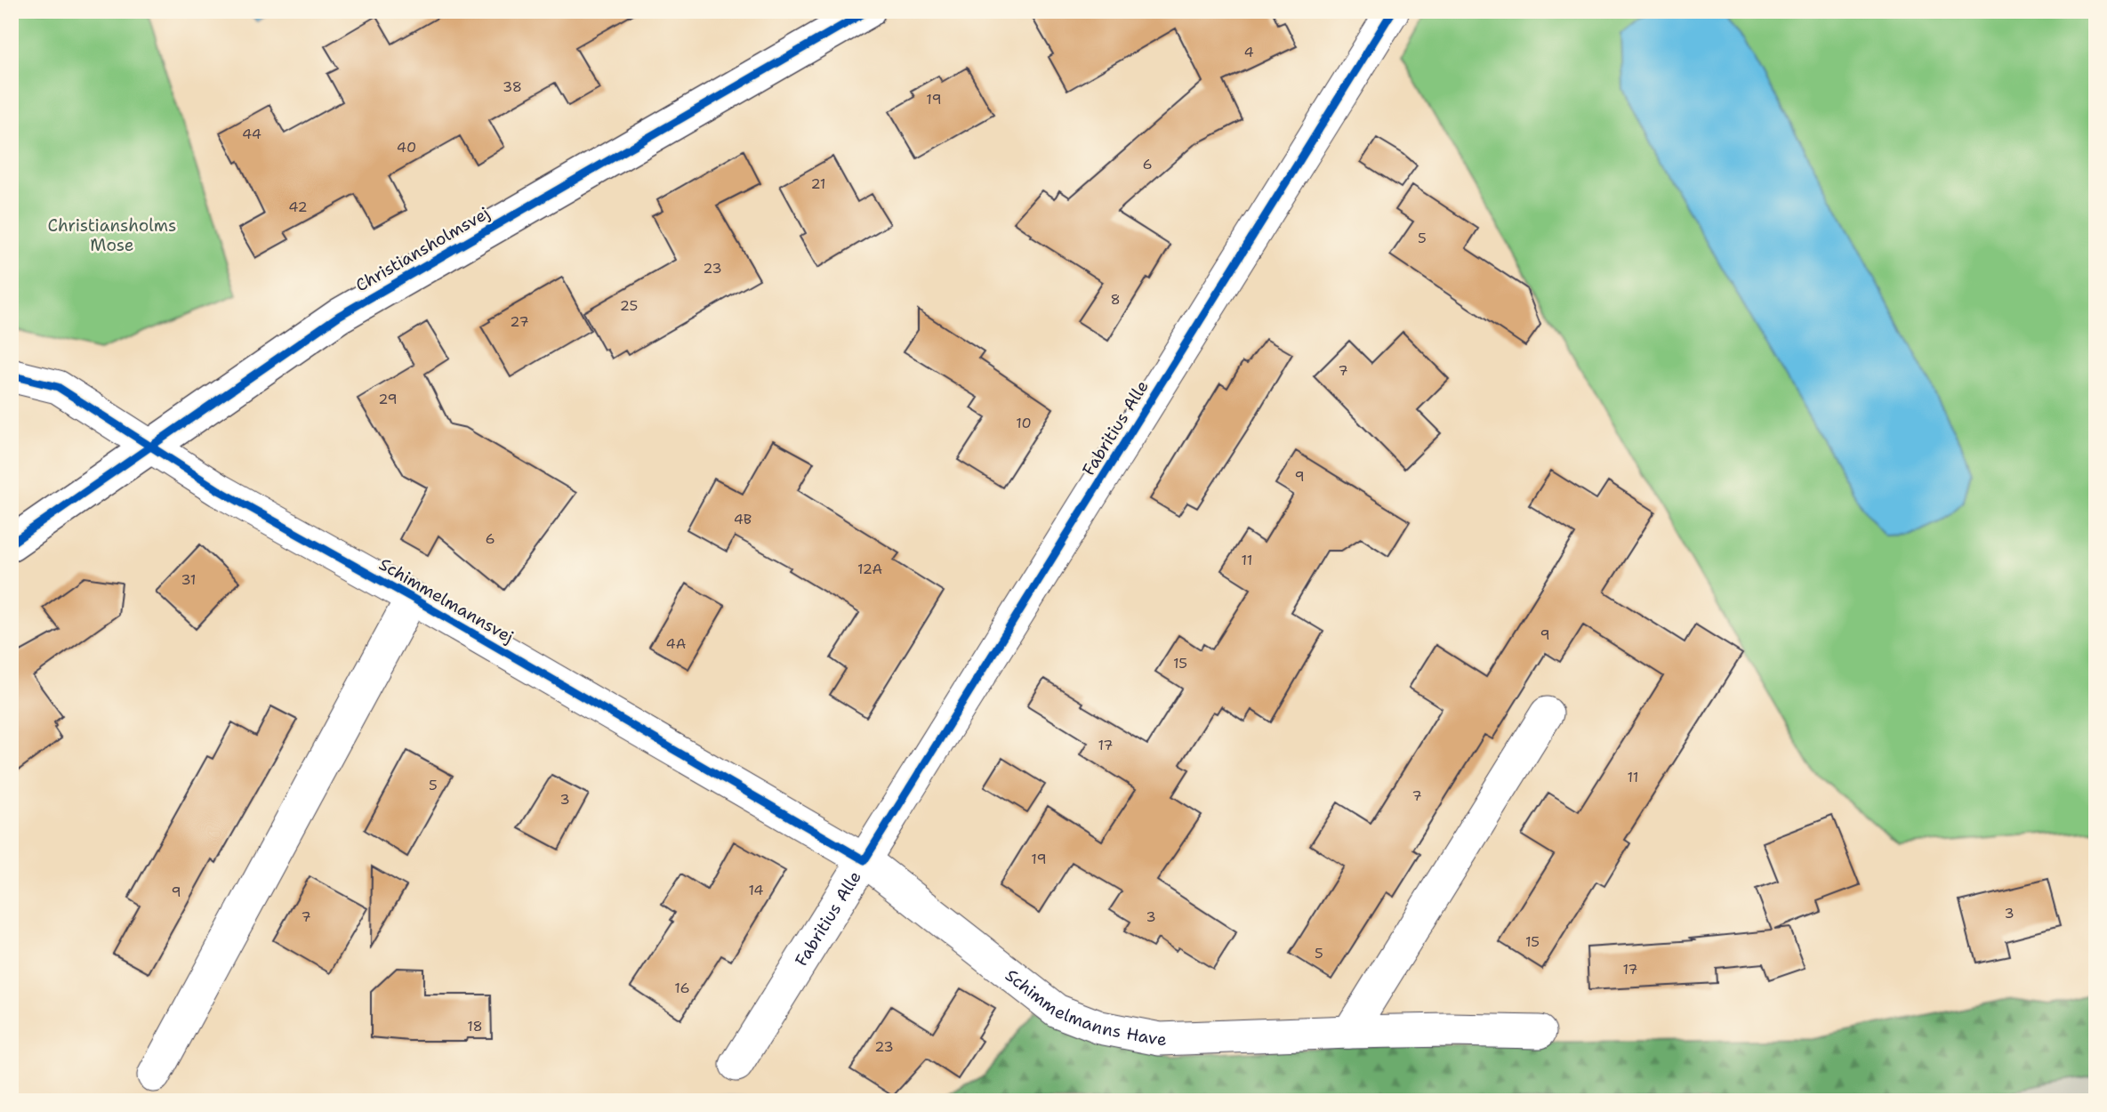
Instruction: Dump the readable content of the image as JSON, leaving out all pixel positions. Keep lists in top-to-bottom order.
{
  "streets": {
    "street": [
      "Christiansholmsvej",
      "Fabritius Alle",
      "Schimmelmannsvej",
      "Schimmelmanns Have"
    ]
  },
  "crossings": [
    ["Christiansholmsvej", "Schimmelmannsvej"],
    ["Fabritius Alle", "Schimmelmannsvej"],
    ["Fabritius Alle", "Schimmelmanns Have"],
    ["Schimmelmannsvej", "Schimmelmanns Have"]
  ],
  "parks": ["Christiansholms Mose"],
  "house_numbers": [
    "4",
    "38",
    "19",
    "44",
    "40",
    "6",
    "21",
    "42",
    "5",
    "23",
    "8",
    "25",
    "27",
    "7",
    "29",
    "10",
    "9",
    "4B",
    "6",
    "11",
    "12A",
    "31",
    "9",
    "4A",
    "15",
    "17",
    "11",
    "5",
    "7",
    "3",
    "19",
    "14",
    "9",
    "3",
    "7",
    "3",
    "15",
    "5",
    "17",
    "16",
    "18",
    "23"
  ]
}
